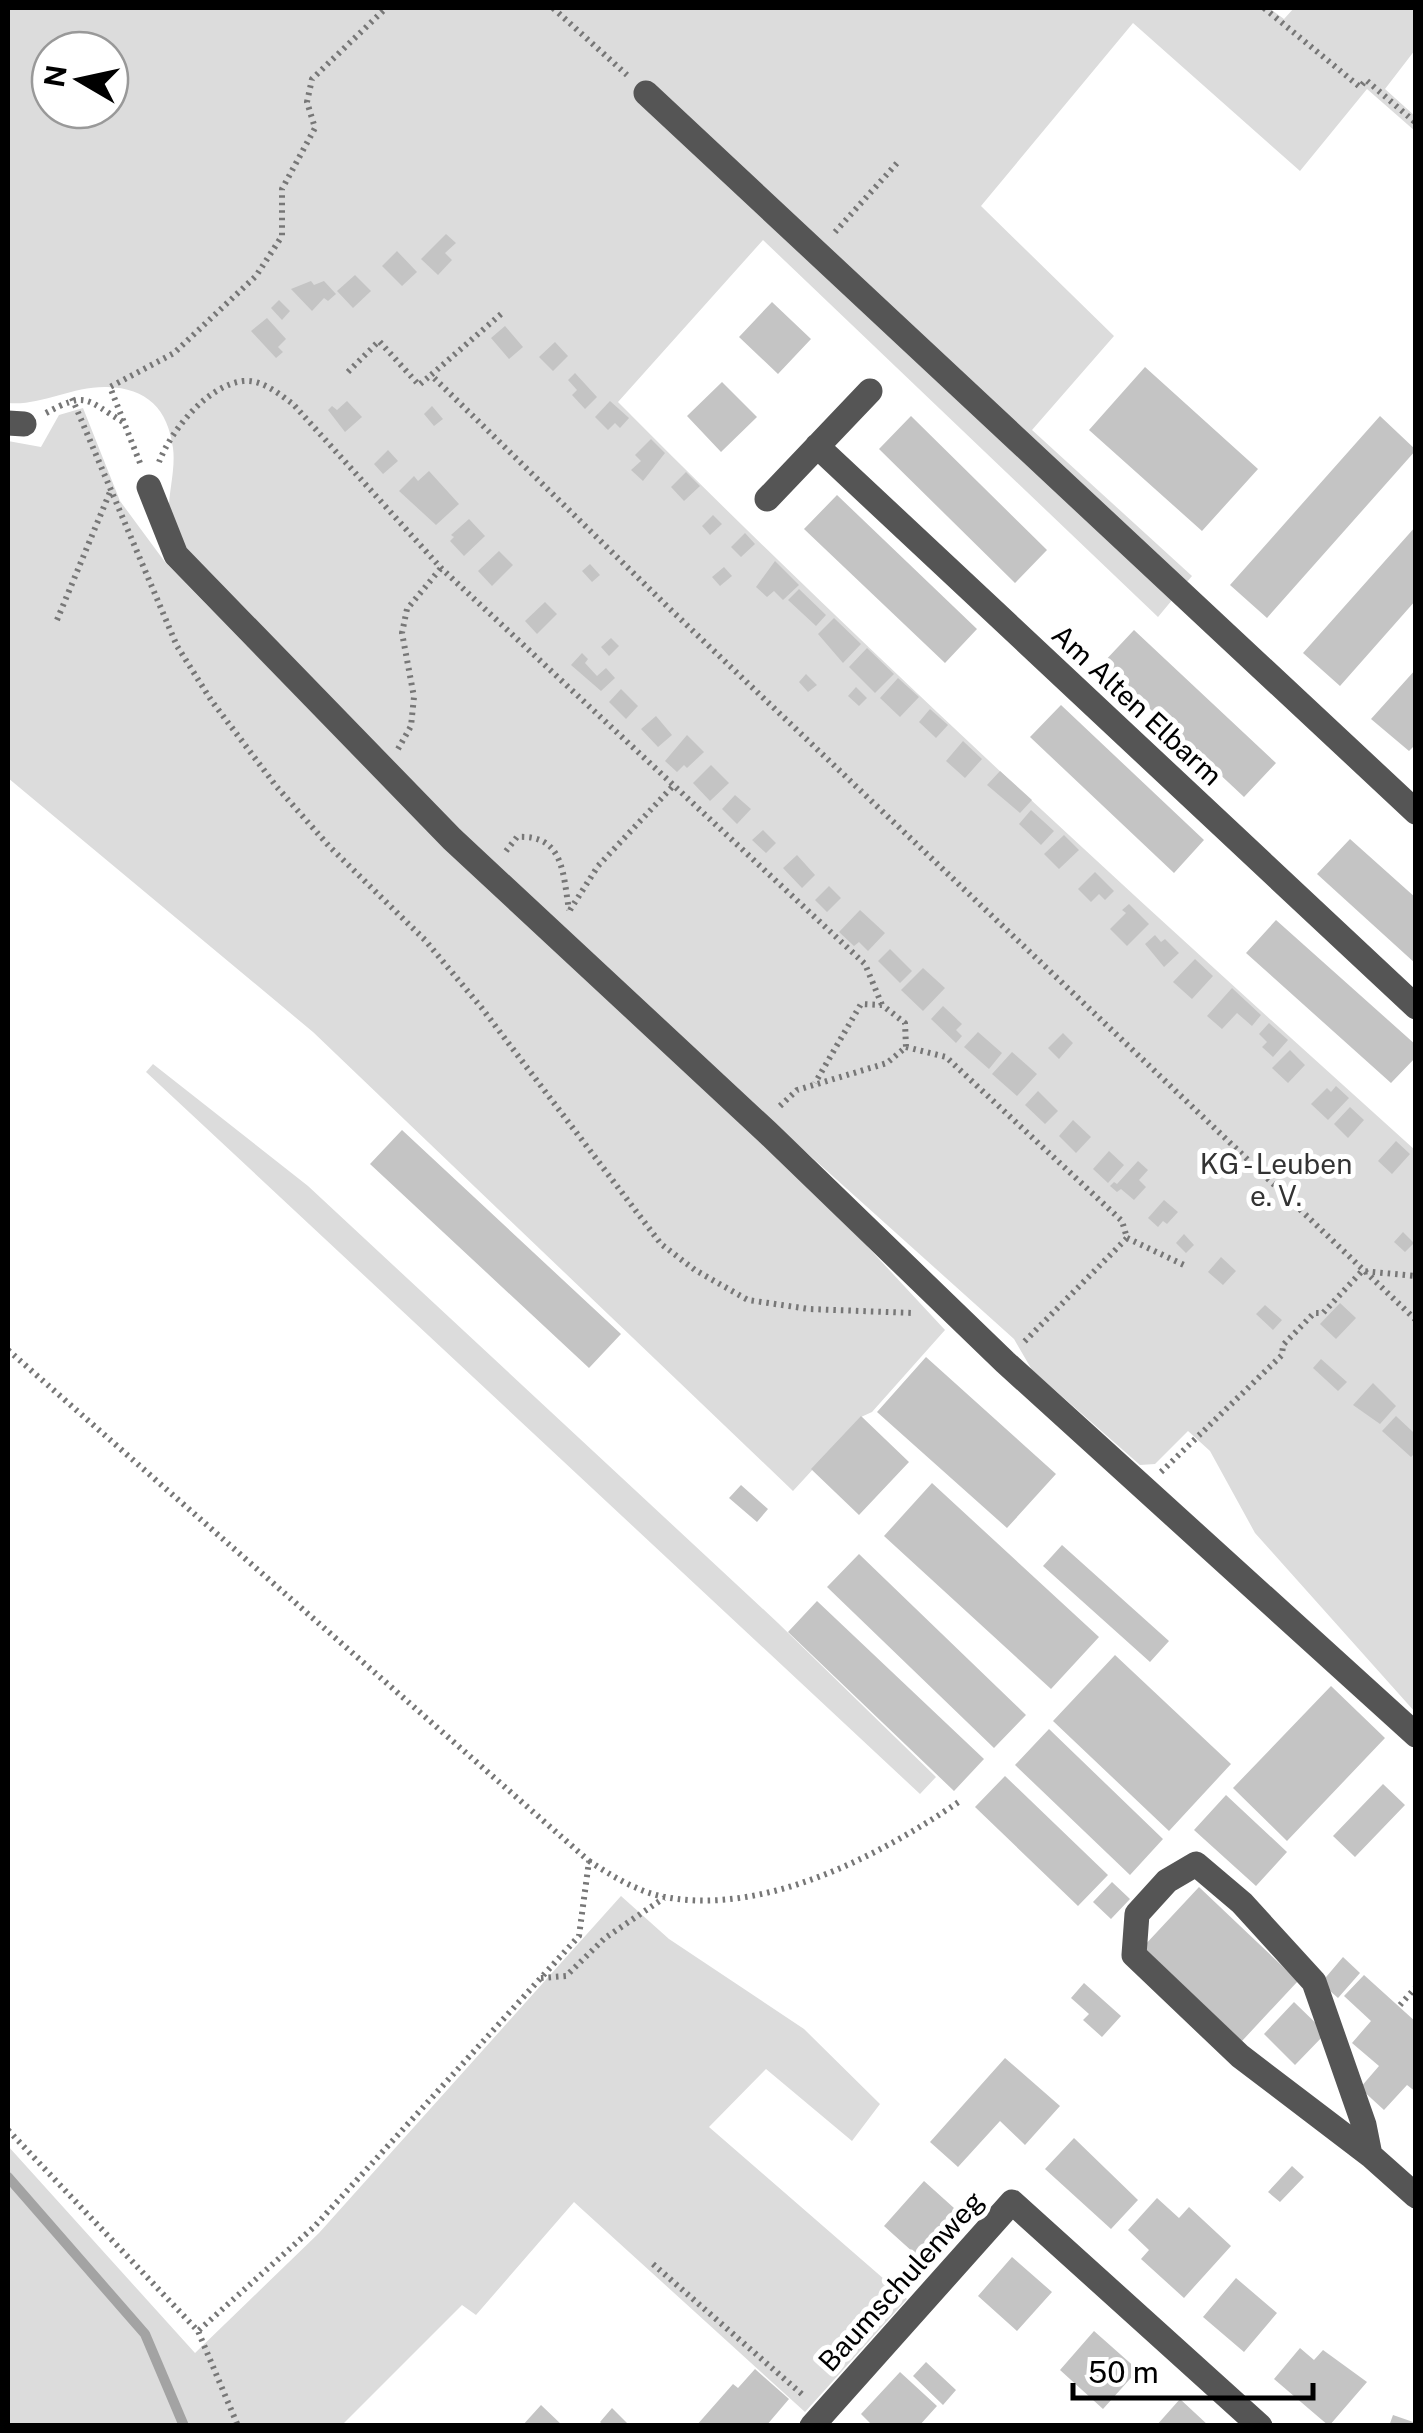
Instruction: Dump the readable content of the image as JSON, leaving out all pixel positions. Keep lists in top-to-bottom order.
{
  "streets": {
    "street": ["Am Alten Elbarm", "Baumschulenweg"]
  },
  "parks": ["KG - Leuben e. V."],
  "scale_bar": "50 m",
  "north": "left"
}
